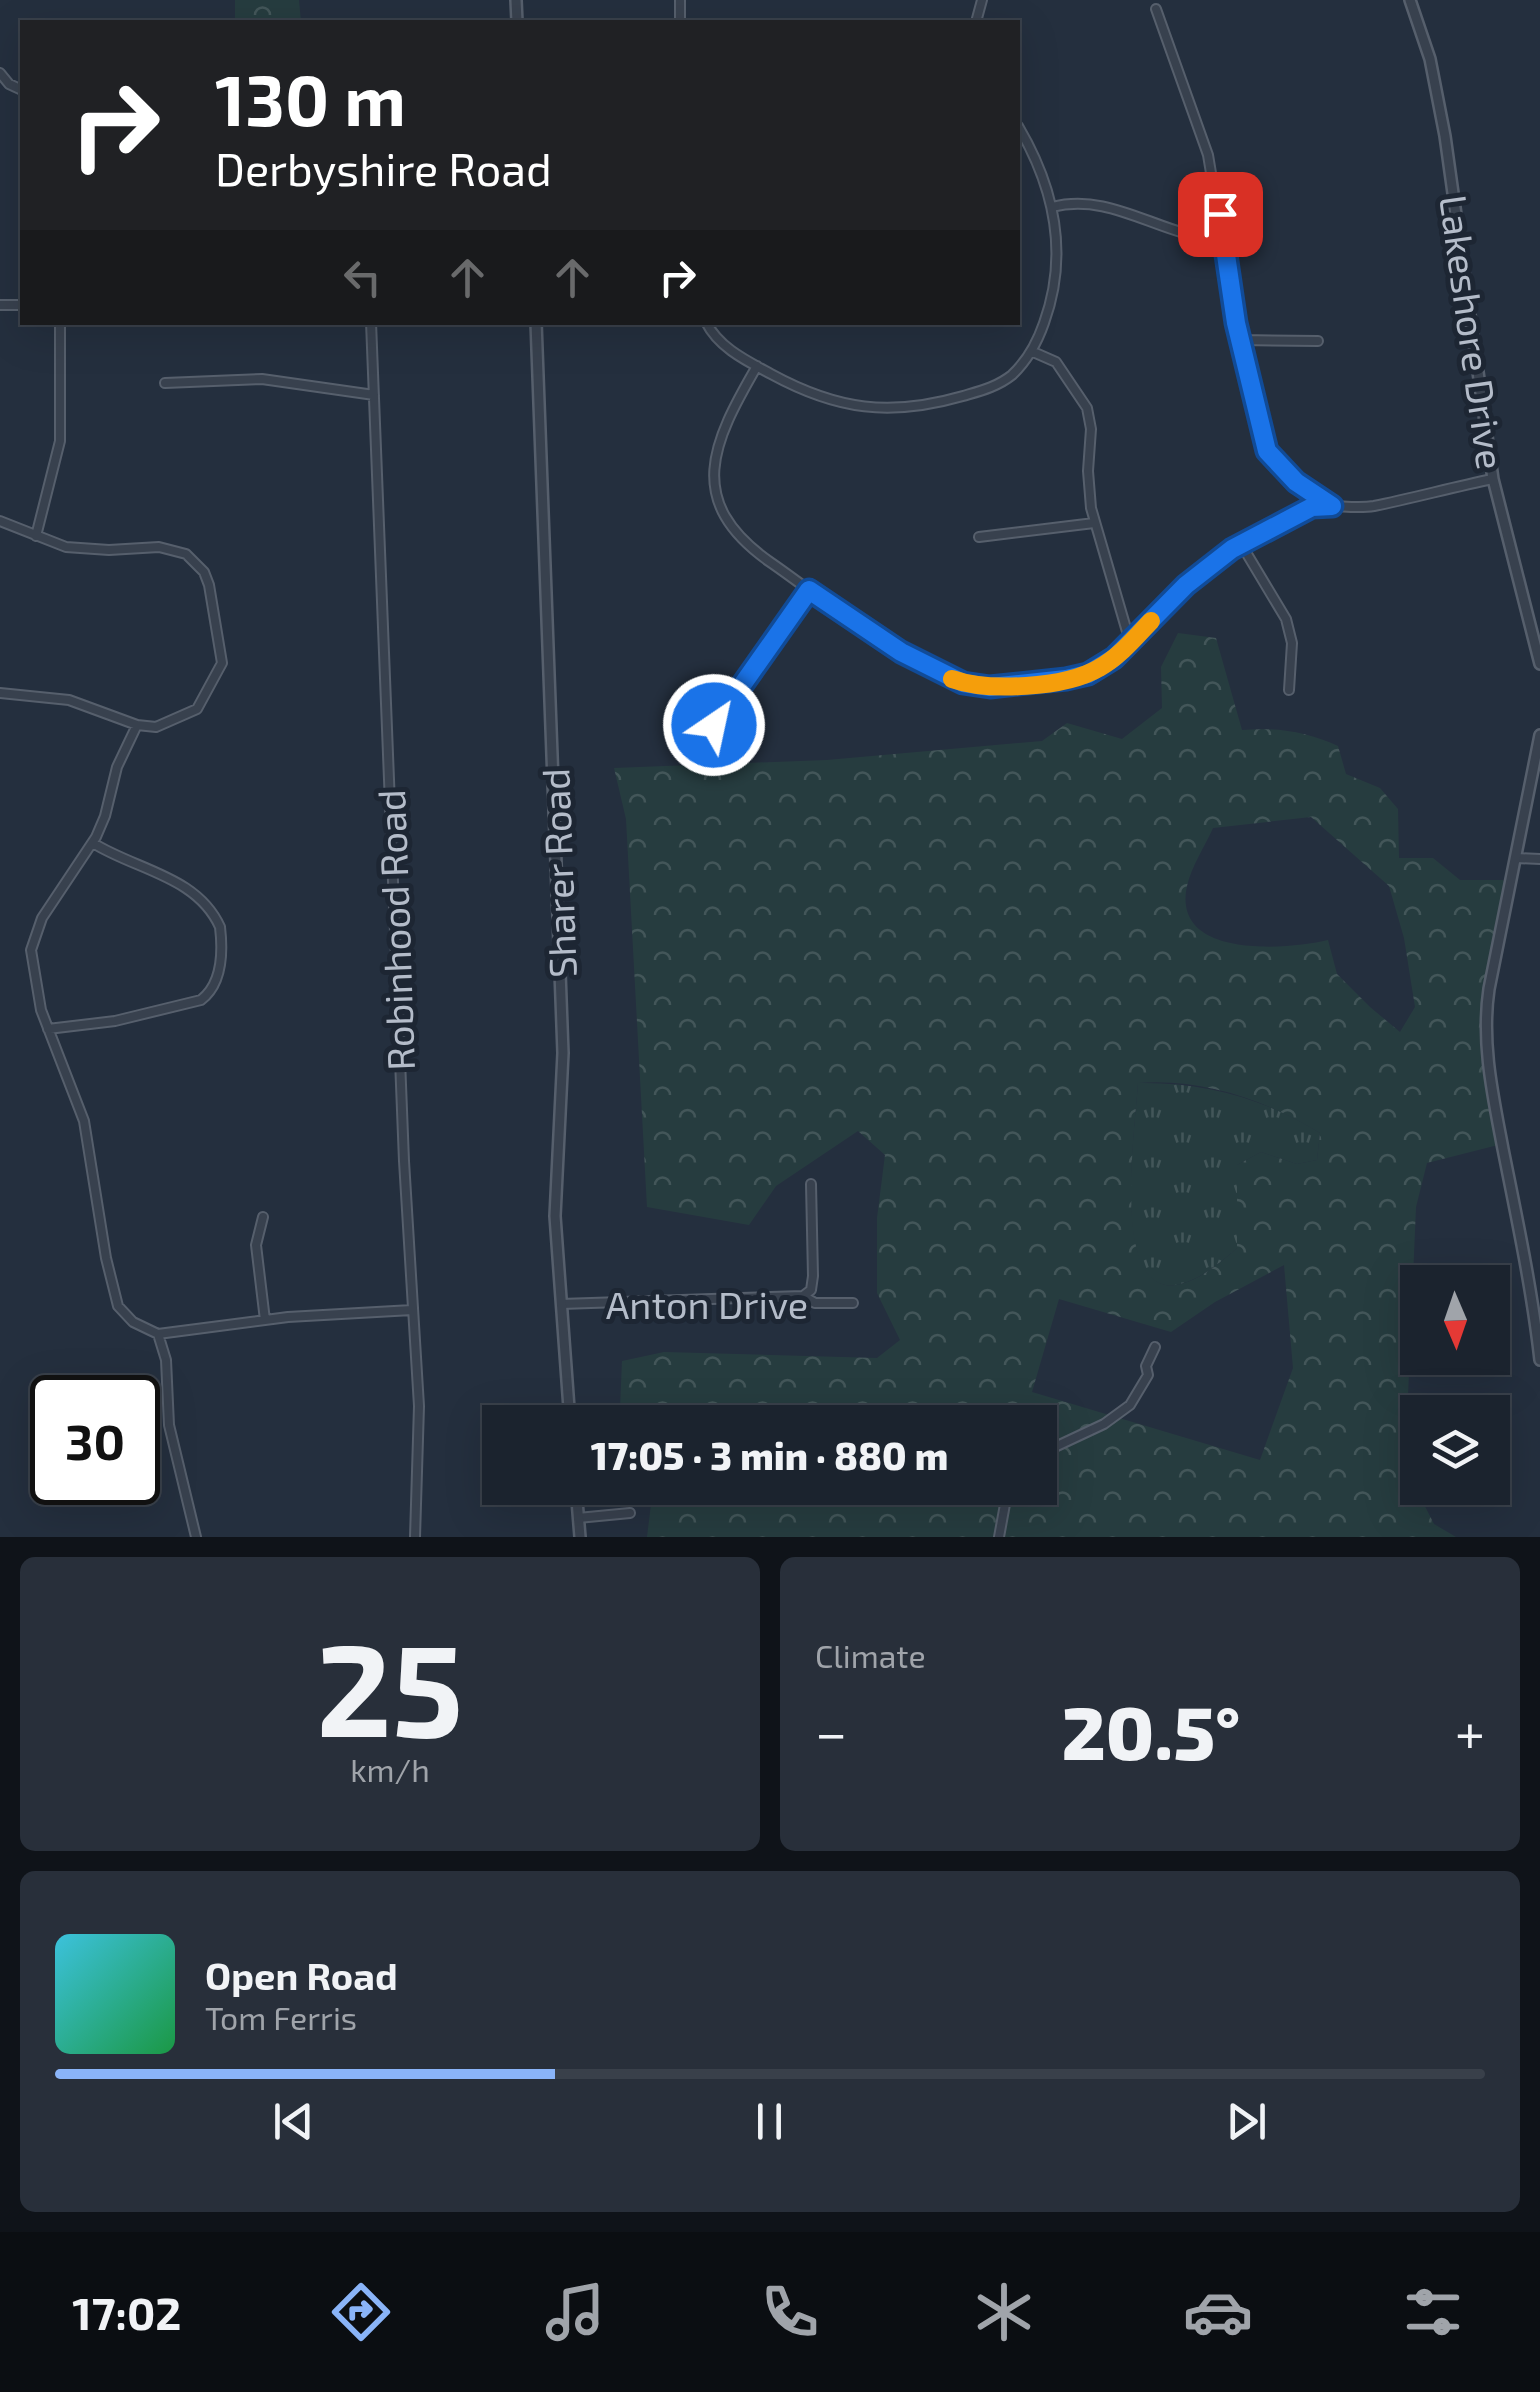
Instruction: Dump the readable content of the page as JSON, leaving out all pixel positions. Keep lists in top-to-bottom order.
{
  "streets": {
    "street": [
      "Lakeshore Drive",
      "Sharer Road",
      "Robinhood Road",
      "Anton Drive"
    ]
  },
  "crossings": [
    ["Sharer Road", "Anton Drive"]
  ],
  "north": "bottom",
  "page": {
    "turn": ["130 m", "Derbyshire Road"],
    "limit": "30",
    "trip": "17:05 · 3 min · 880 m",
    "tile": [
      ["25", "km/h"],
      "Climate"
    ],
    "heat": ["−", "20.5°", "+"],
    "song": ["Open Road", "Tom Ferris"],
    "tabs": "17:02"
  }
}
